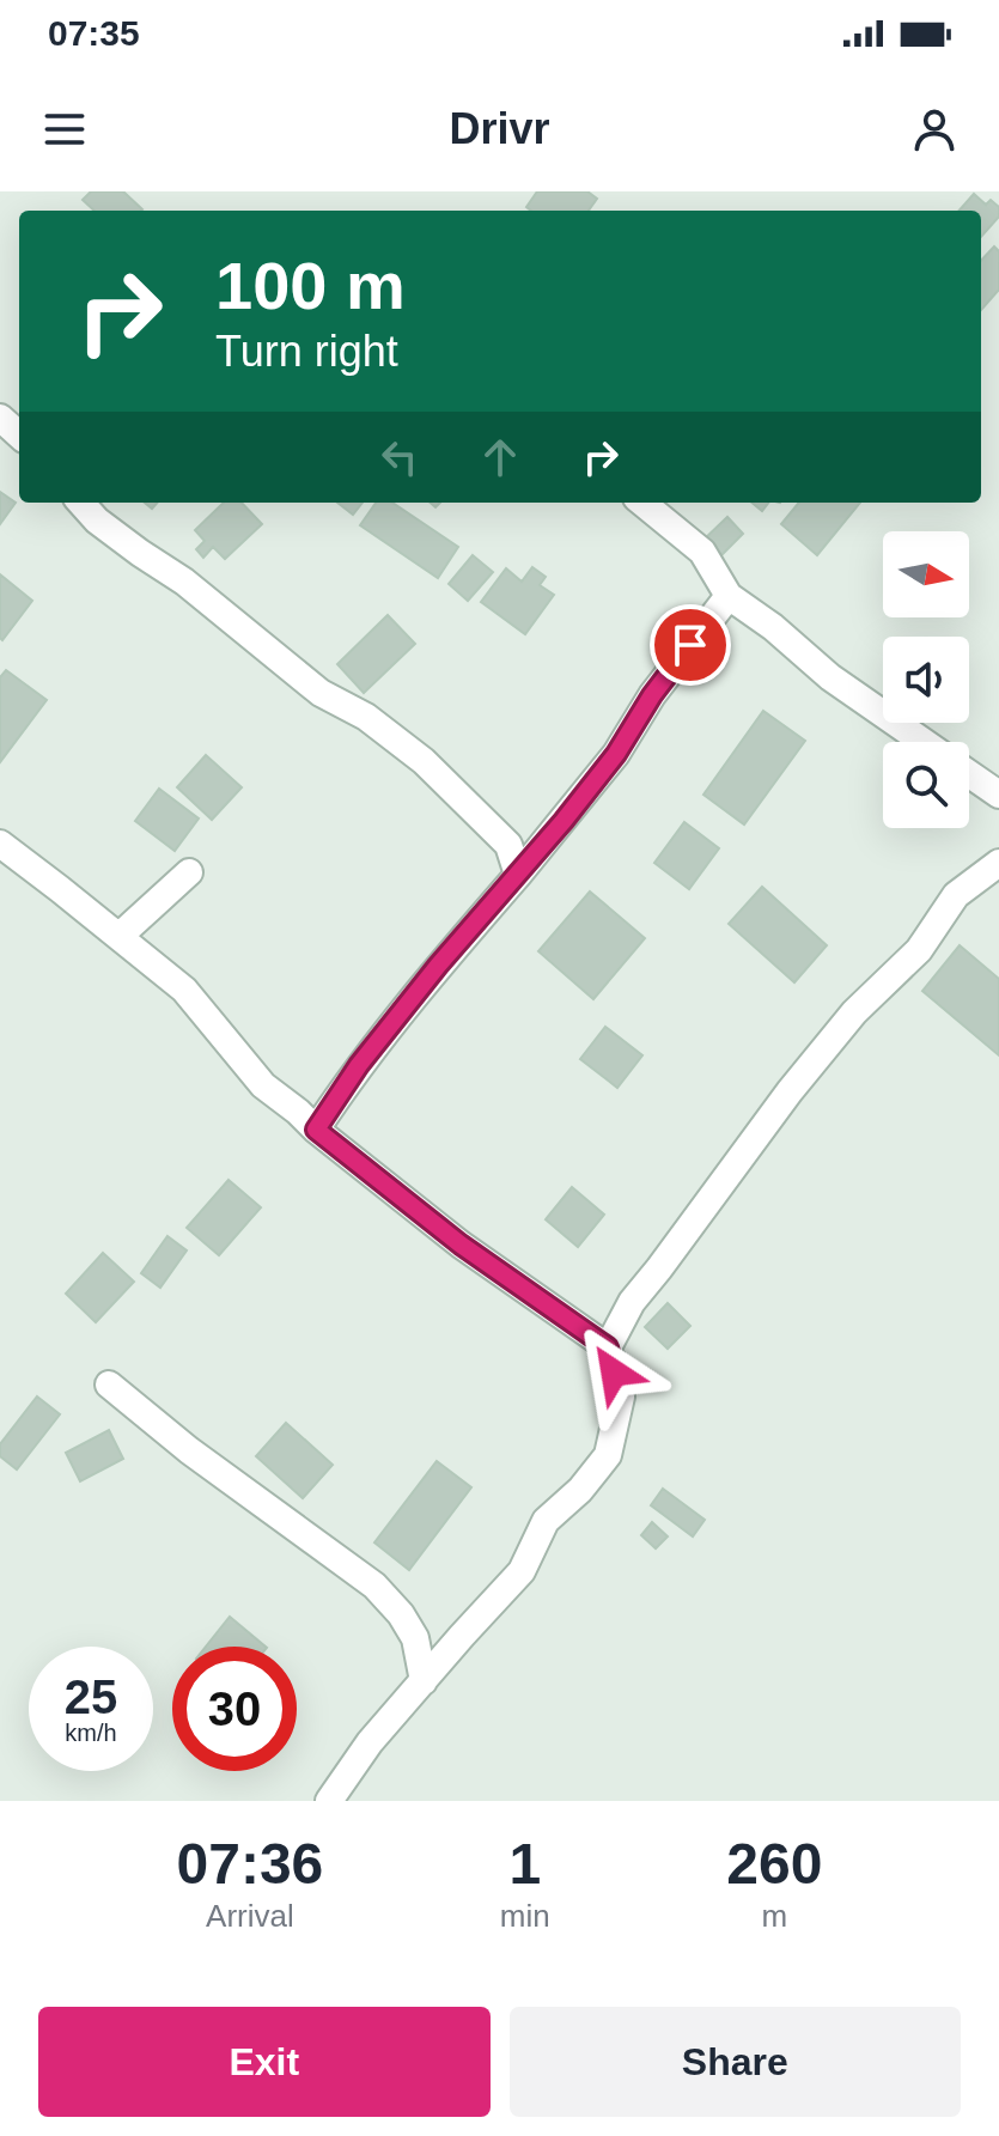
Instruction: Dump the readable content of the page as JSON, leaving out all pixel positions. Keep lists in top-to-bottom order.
{
  "north": "right",
  "page": {
    "status": "07:35",
    "header": "Drivr",
    "turn": ["100 m", "Turn right"],
    "speed": "25 km/h",
    "limit": "30",
    "eta": [
      "07:36",
      "Arrival",
      "1",
      "min",
      "260",
      "m"
    ],
    "buttons": ["Exit", "Share"]
  }
}
